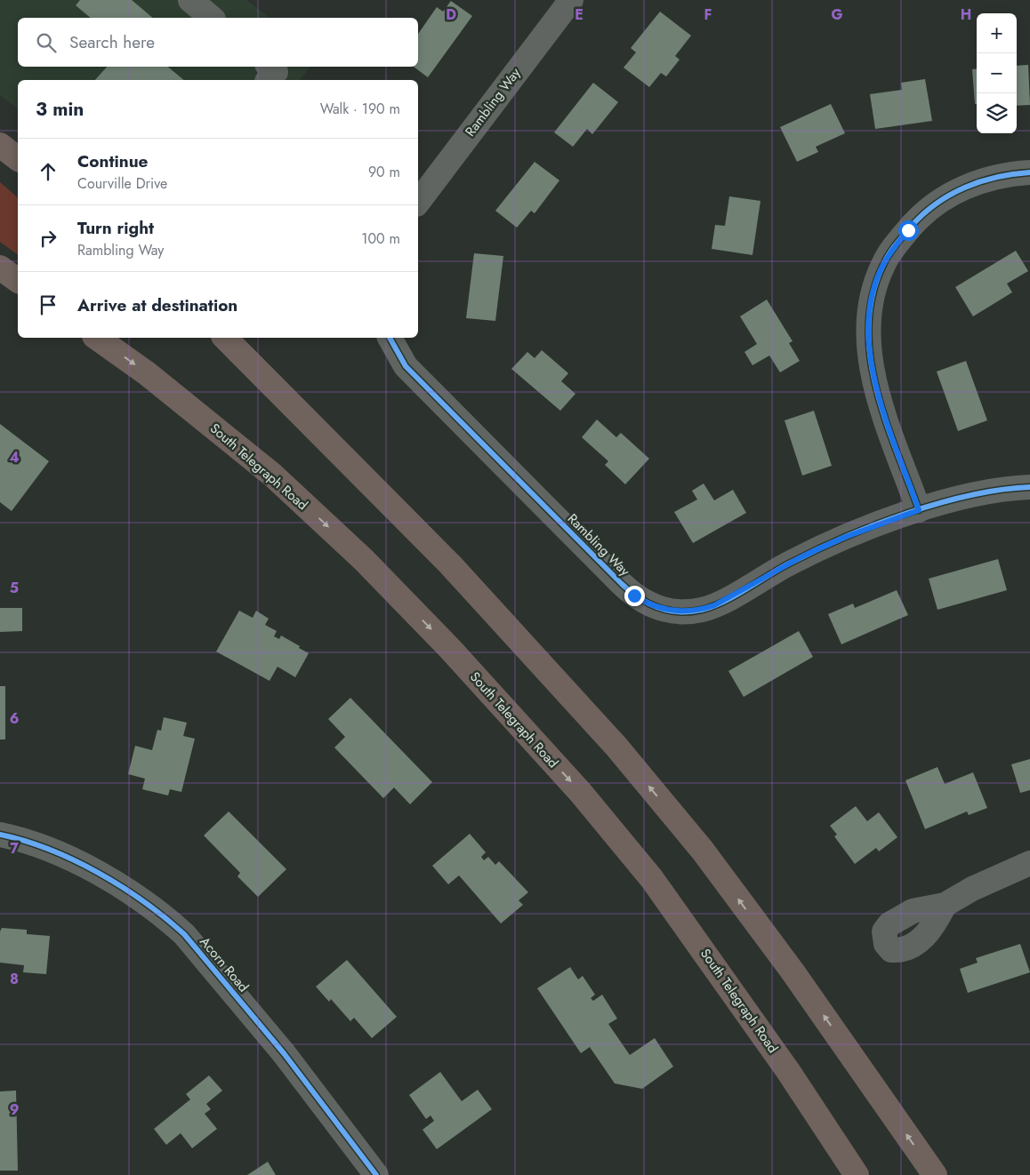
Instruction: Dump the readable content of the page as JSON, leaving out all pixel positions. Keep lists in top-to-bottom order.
{
  "streets": {
    "highway": ["South Telegraph Road"],
    "street": ["Rambling Way", "Acorn Road"]
  },
  "page": {
    "map_buttons": ["+", "−"],
    "search": "Search here",
    "heading": ["3 min", "Walk · 190 m"],
    "list": [
      ["Continue", "Courville Drive", "90 m"],
      ["Turn right", "Rambling Way", "100 m"],
      "Arrive at destination"
    ]
  },
  "grid": {
    "columns": [
      "D",
      "E",
      "F",
      "G",
      "H"
    ],
    "rows": [
      "4",
      "5",
      "6",
      "7",
      "8",
      "9"
    ]
  }
}
